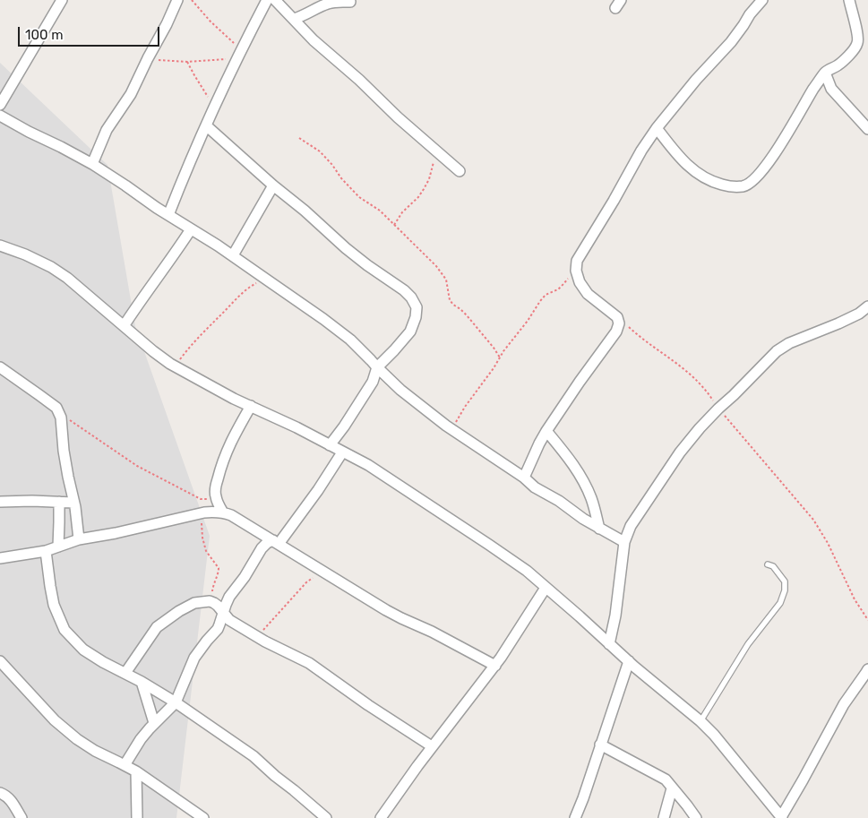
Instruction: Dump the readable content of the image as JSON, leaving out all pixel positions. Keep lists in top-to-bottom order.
{
  "scale_bar": "100 m"
}
